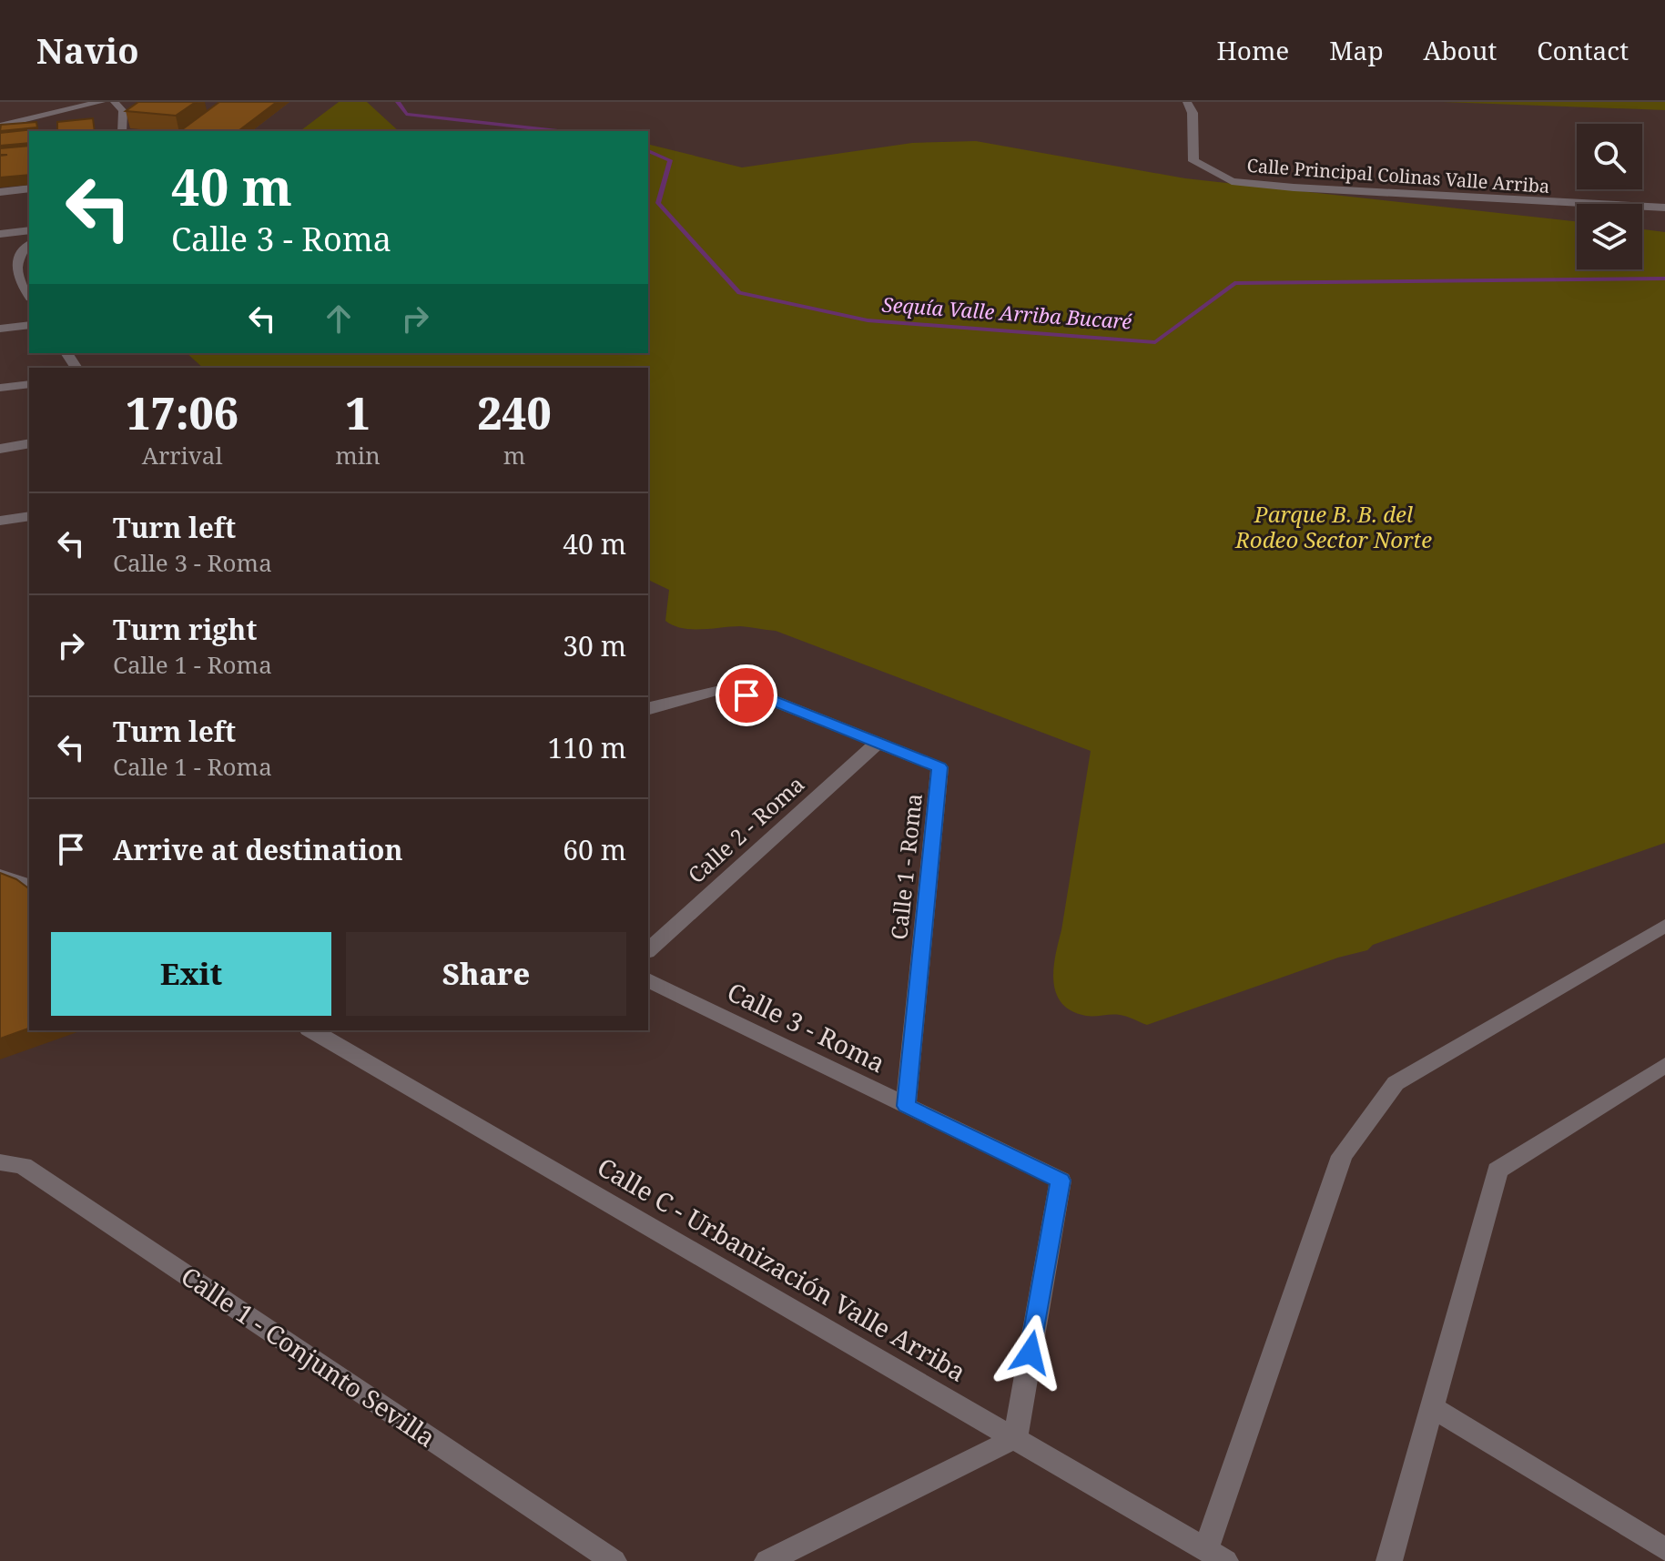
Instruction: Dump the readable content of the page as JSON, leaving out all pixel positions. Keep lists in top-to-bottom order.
{
  "streets": {
    "street": [
      "Calle Principal Colinas Valle Arriba",
      "Calle 2 - Roma",
      "Calle 1 - Roma",
      "Calle 3 - Roma",
      "Calle C - Urbanización Valle Arriba",
      "Calle 1 - Conjunto Sevilla"
    ]
  },
  "crossings": [
    ["Calle 2 - Roma", "Calle 1 - Roma"],
    ["Calle 1 - Roma", "Calle 3 - Roma"],
    ["Calle 3 - Roma", "Calle C - Urbanización Valle Arriba"]
  ],
  "water": ["Sequía Valle Arriba Bucaré"],
  "parks": ["Parque B. B. del Rodeo Sector Norte"],
  "page": {
    "header": "Navio",
    "nav": [
      "Home",
      "Map",
      "About",
      "Contact"
    ],
    "turn": ["40 m", "Calle 3 - Roma"],
    "eta": [
      "17:06",
      "Arrival",
      "1",
      "min",
      "240",
      "m"
    ],
    "list": [
      {
        "name": "Turn left",
        "note": "Calle 3 - Roma",
        "value": "40 m"
      },
      {
        "name": "Turn right",
        "note": "Calle 1 - Roma",
        "value": "30 m"
      },
      {
        "name": "Turn left",
        "note": "Calle 1 - Roma",
        "value": "110 m"
      },
      {
        "name": "Arrive at destination",
        "value": "60 m"
      }
    ],
    "buttons": ["Exit", "Share"]
  }
}
